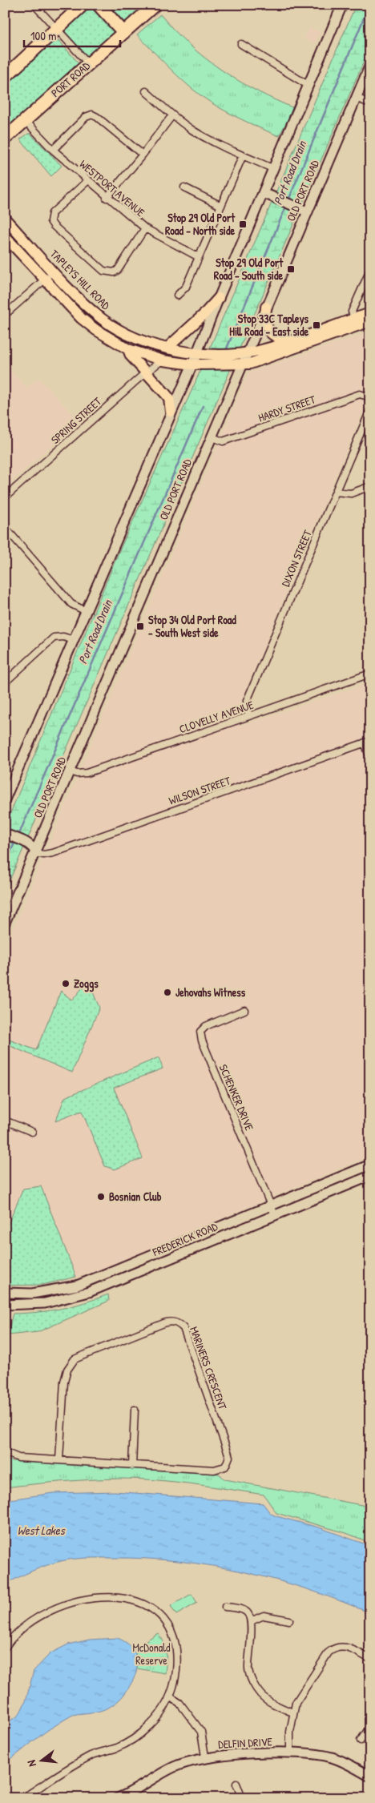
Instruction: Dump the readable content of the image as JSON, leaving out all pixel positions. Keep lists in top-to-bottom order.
{
  "streets": {
    "highway": ["PORT ROAD"],
    "main road": [
      "OLD PORT ROAD",
      "TAPLEYS HILL ROAD",
      "FREDERICK ROAD",
      "DELFIN DRIVE"
    ],
    "street": [
      "WESTPORT AVENUE",
      "HARDY STREET",
      "SPRING STREET",
      "DIXON STREET",
      "CLOVELLY AVENUE",
      "WILSON STREET",
      "SCHENKER DRIVE",
      "MARINERS CRESCENT"
    ]
  },
  "crossings": [
    ["PORT ROAD", "WESTPORT AVENUE"],
    ["OLD PORT ROAD", "TAPLEYS HILL ROAD"],
    ["OLD PORT ROAD", "HARDY STREET"],
    ["OLD PORT ROAD", "CLOVELLY AVENUE"],
    ["OLD PORT ROAD", "WILSON STREET"],
    ["DIXON STREET", "CLOVELLY AVENUE"],
    ["SCHENKER DRIVE", "FREDERICK ROAD"]
  ],
  "water": ["Port Road Drain", "West Lakes"],
  "parks": ["McDonald Reserve"],
  "places": {
    "transit": [
      "Stop 29 Old Port Road - North side",
      "Stop 29 Old Port Road - South side",
      "Stop 33C Tapleys Hill Road - East side",
      "Stop 34 Old Port Road - South West side"
    ],
    "other": ["Zoggs", "Jehovahs Witness", "Bosnian Club"]
  },
  "scale_bar": "100 m",
  "north": "left"
}
